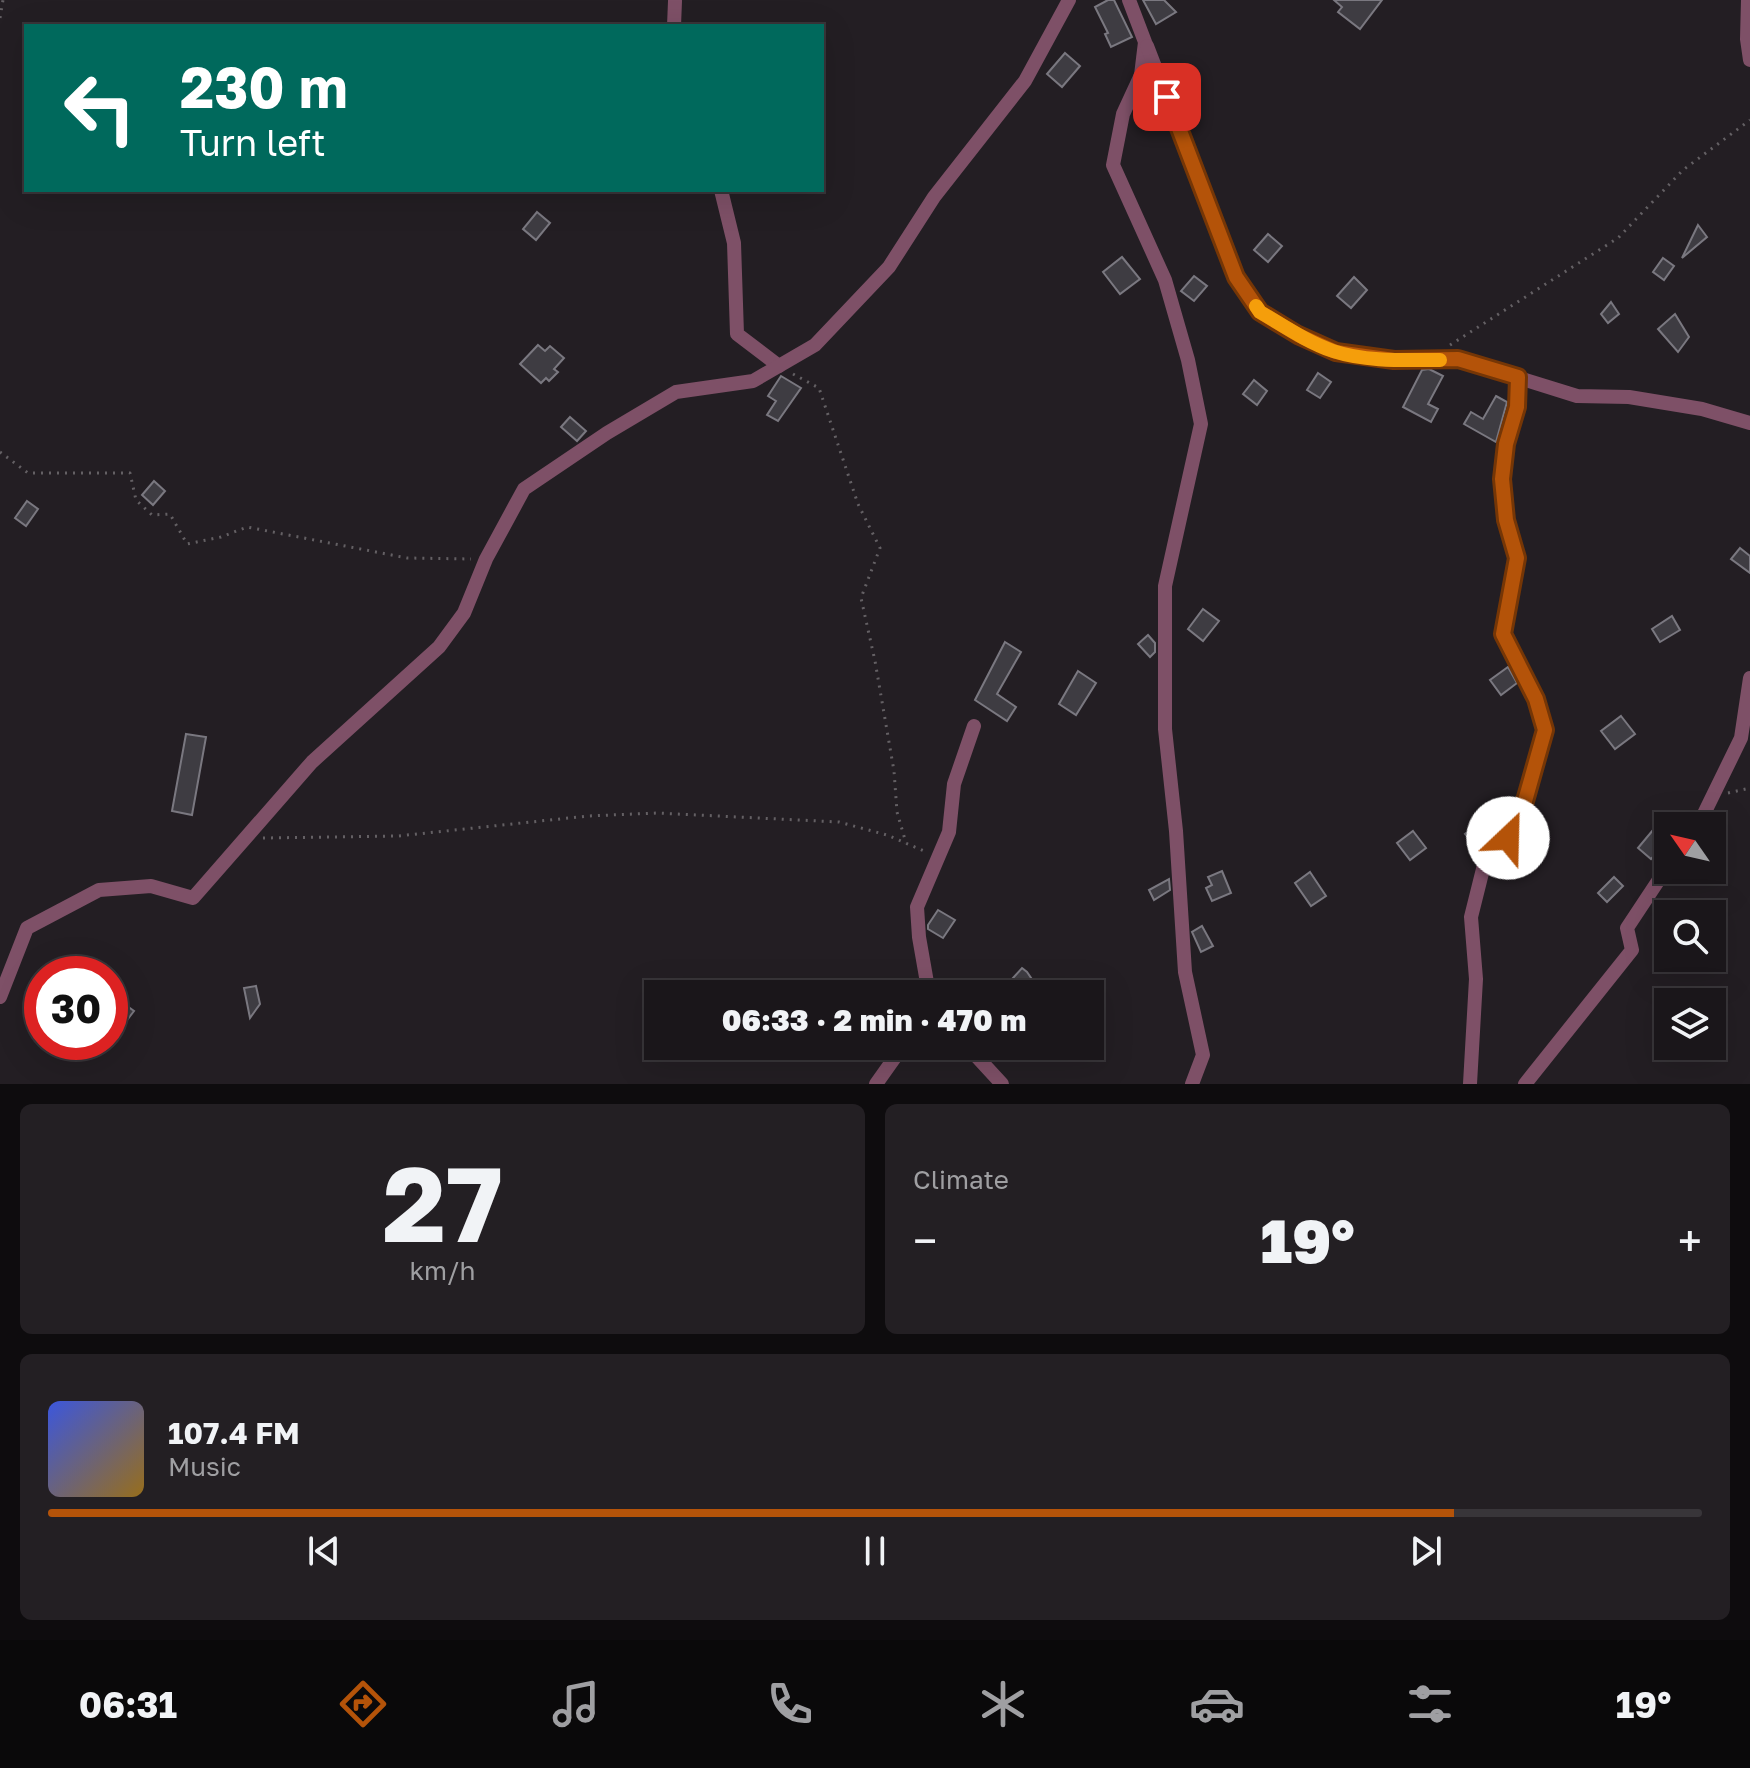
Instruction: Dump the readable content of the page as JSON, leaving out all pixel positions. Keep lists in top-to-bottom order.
{
  "north": "top left",
  "page": {
    "turn": ["230 m", "Turn left"],
    "limit": "30",
    "trip": "06:33 · 2 min · 470 m",
    "tile": [
      ["27", "km/h"],
      "Climate"
    ],
    "heat": ["−", "19°", "+"],
    "song": ["107.4 FM", "Music"],
    "tabs": ["06:31", "19°"]
  }
}
